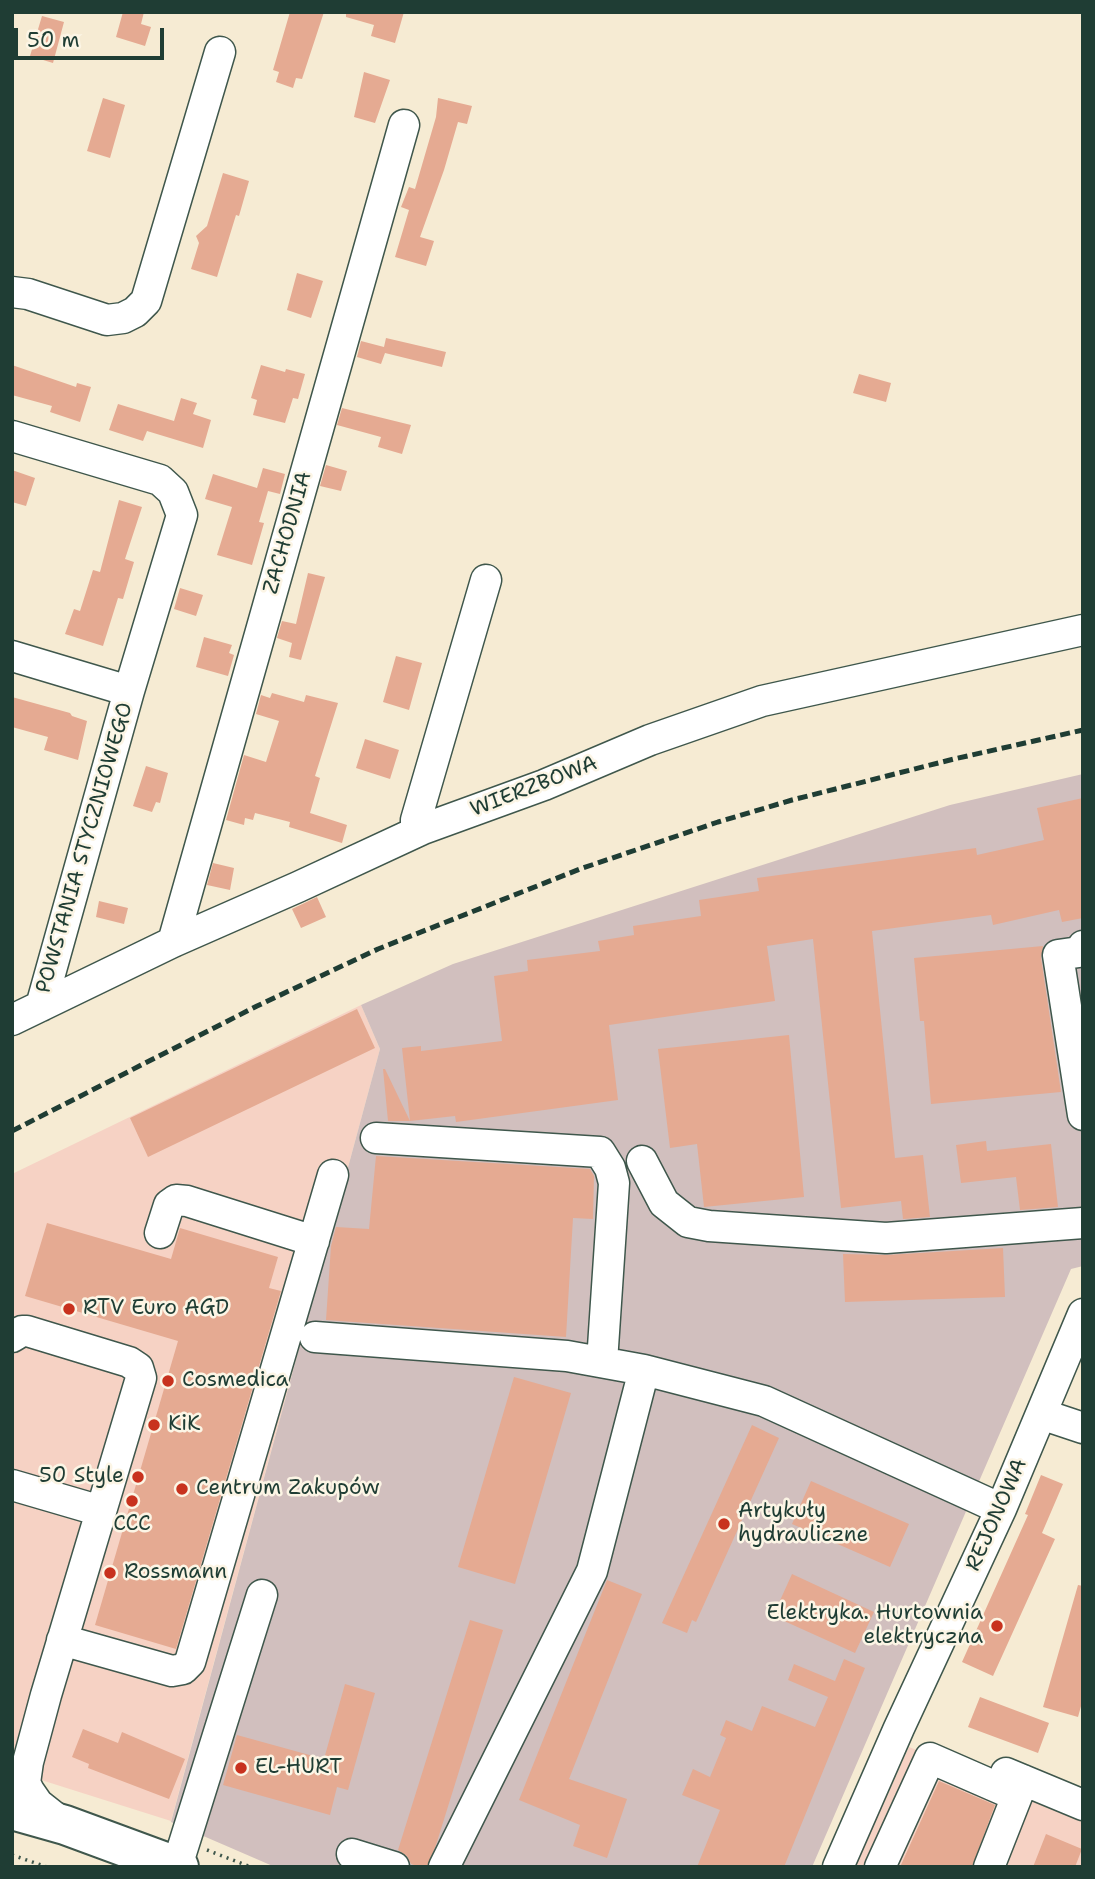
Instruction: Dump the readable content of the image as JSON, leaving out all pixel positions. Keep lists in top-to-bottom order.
{
  "streets": {
    "street": [
      "ZACHODNIA",
      "WIERZBOWA",
      "POWSTANIA STYCZNIOWEGO",
      "REJONOWA"
    ]
  },
  "crossings": [
    ["ZACHODNIA", "WIERZBOWA"],
    ["WIERZBOWA", "POWSTANIA STYCZNIOWEGO"]
  ],
  "places": [
    "RTV Euro AGD",
    "Cosmedica",
    "KiK",
    "50 Style",
    "Centrum Zakupów",
    "CCC",
    "Artykuły hydrauliczne",
    "Rossmann",
    "Elektryka. Hurtownia elektryczna",
    "EL-HURT"
  ],
  "scale_bar": "50 m"
}
